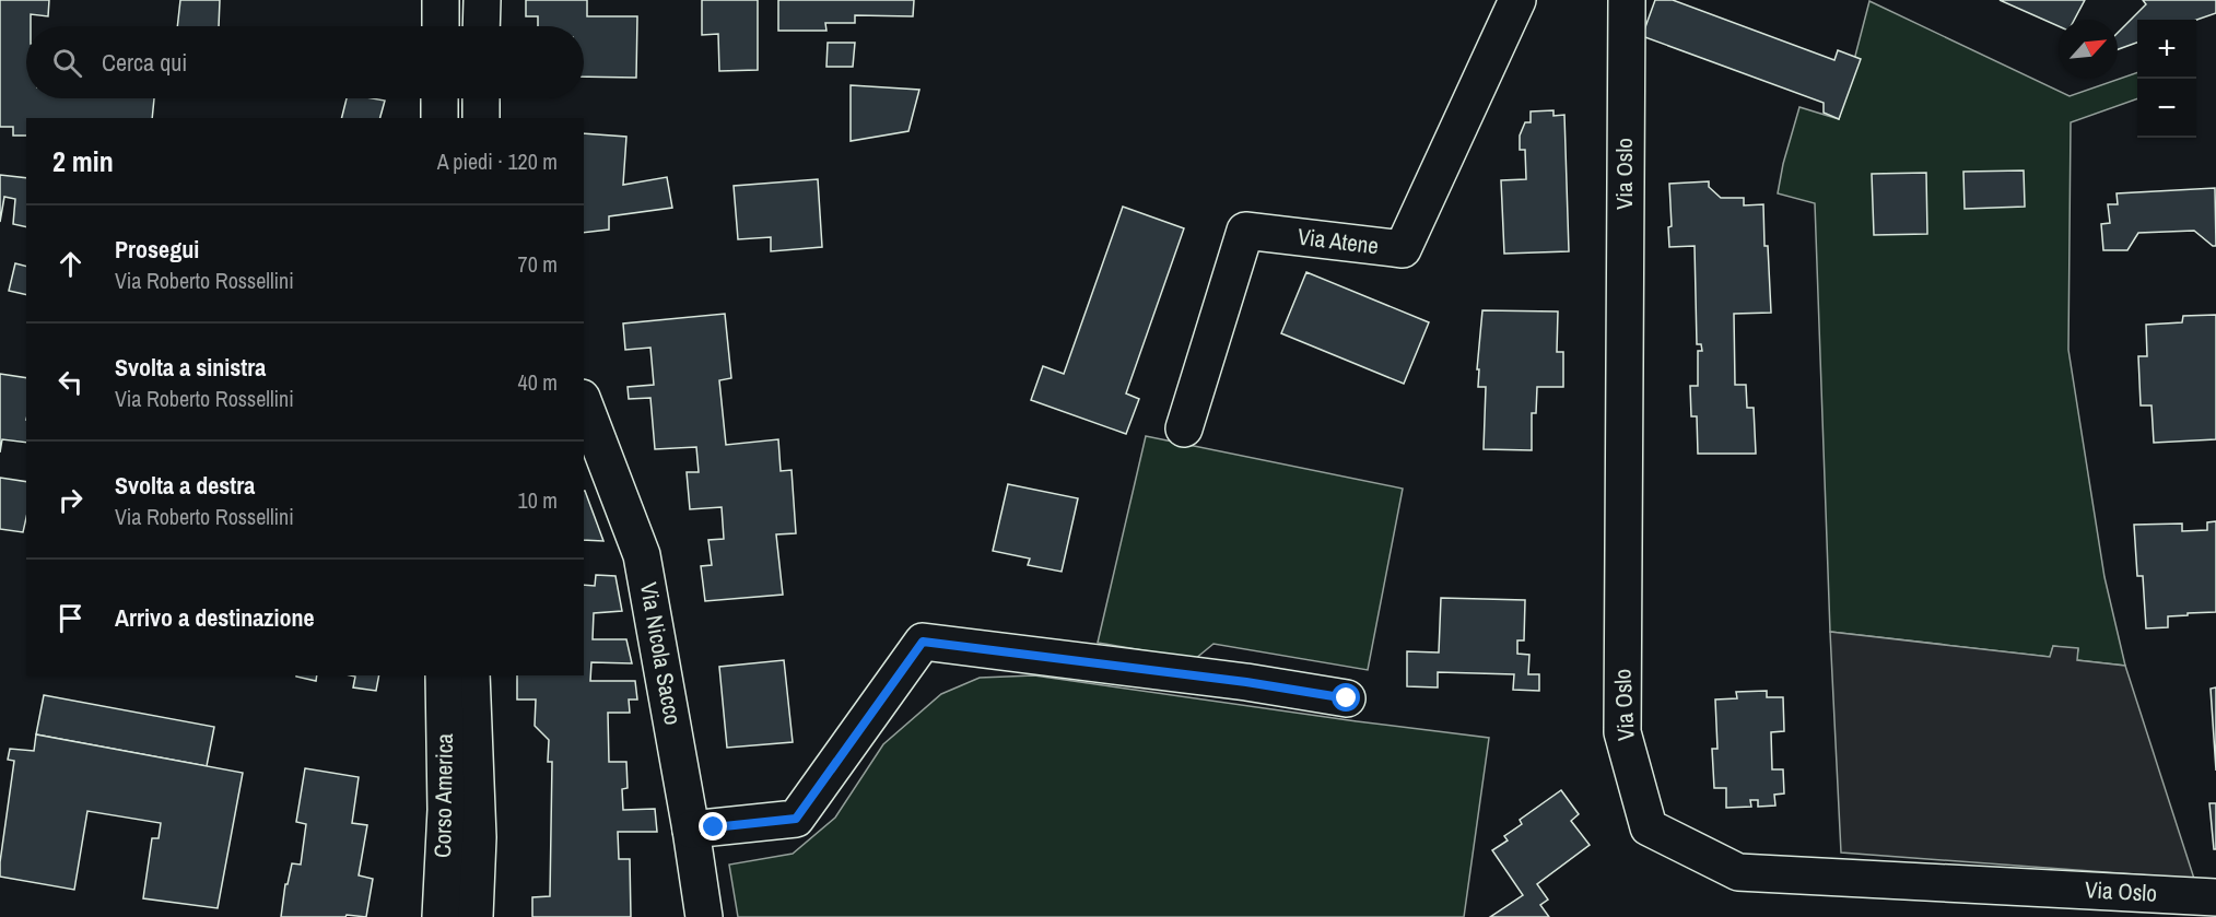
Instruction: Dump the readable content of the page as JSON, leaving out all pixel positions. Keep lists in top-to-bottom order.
{
  "streets": {
    "street": [
      "Via Oslo",
      "Via Atene",
      "Via Nicola Sacco",
      "Corso America"
    ]
  },
  "north": "top right",
  "page": {
    "map_buttons": ["+", "−"],
    "search": "Cerca qui",
    "heading": ["2 min", "A piedi · 120 m"],
    "list": [
      ["Prosegui", "Via Roberto Rossellini", "70 m"],
      ["Svolta a sinistra", "Via Roberto Rossellini", "40 m"],
      ["Svolta a destra", "Via Roberto Rossellini", "10 m"],
      "Arrivo a destinazione"
    ]
  }
}
